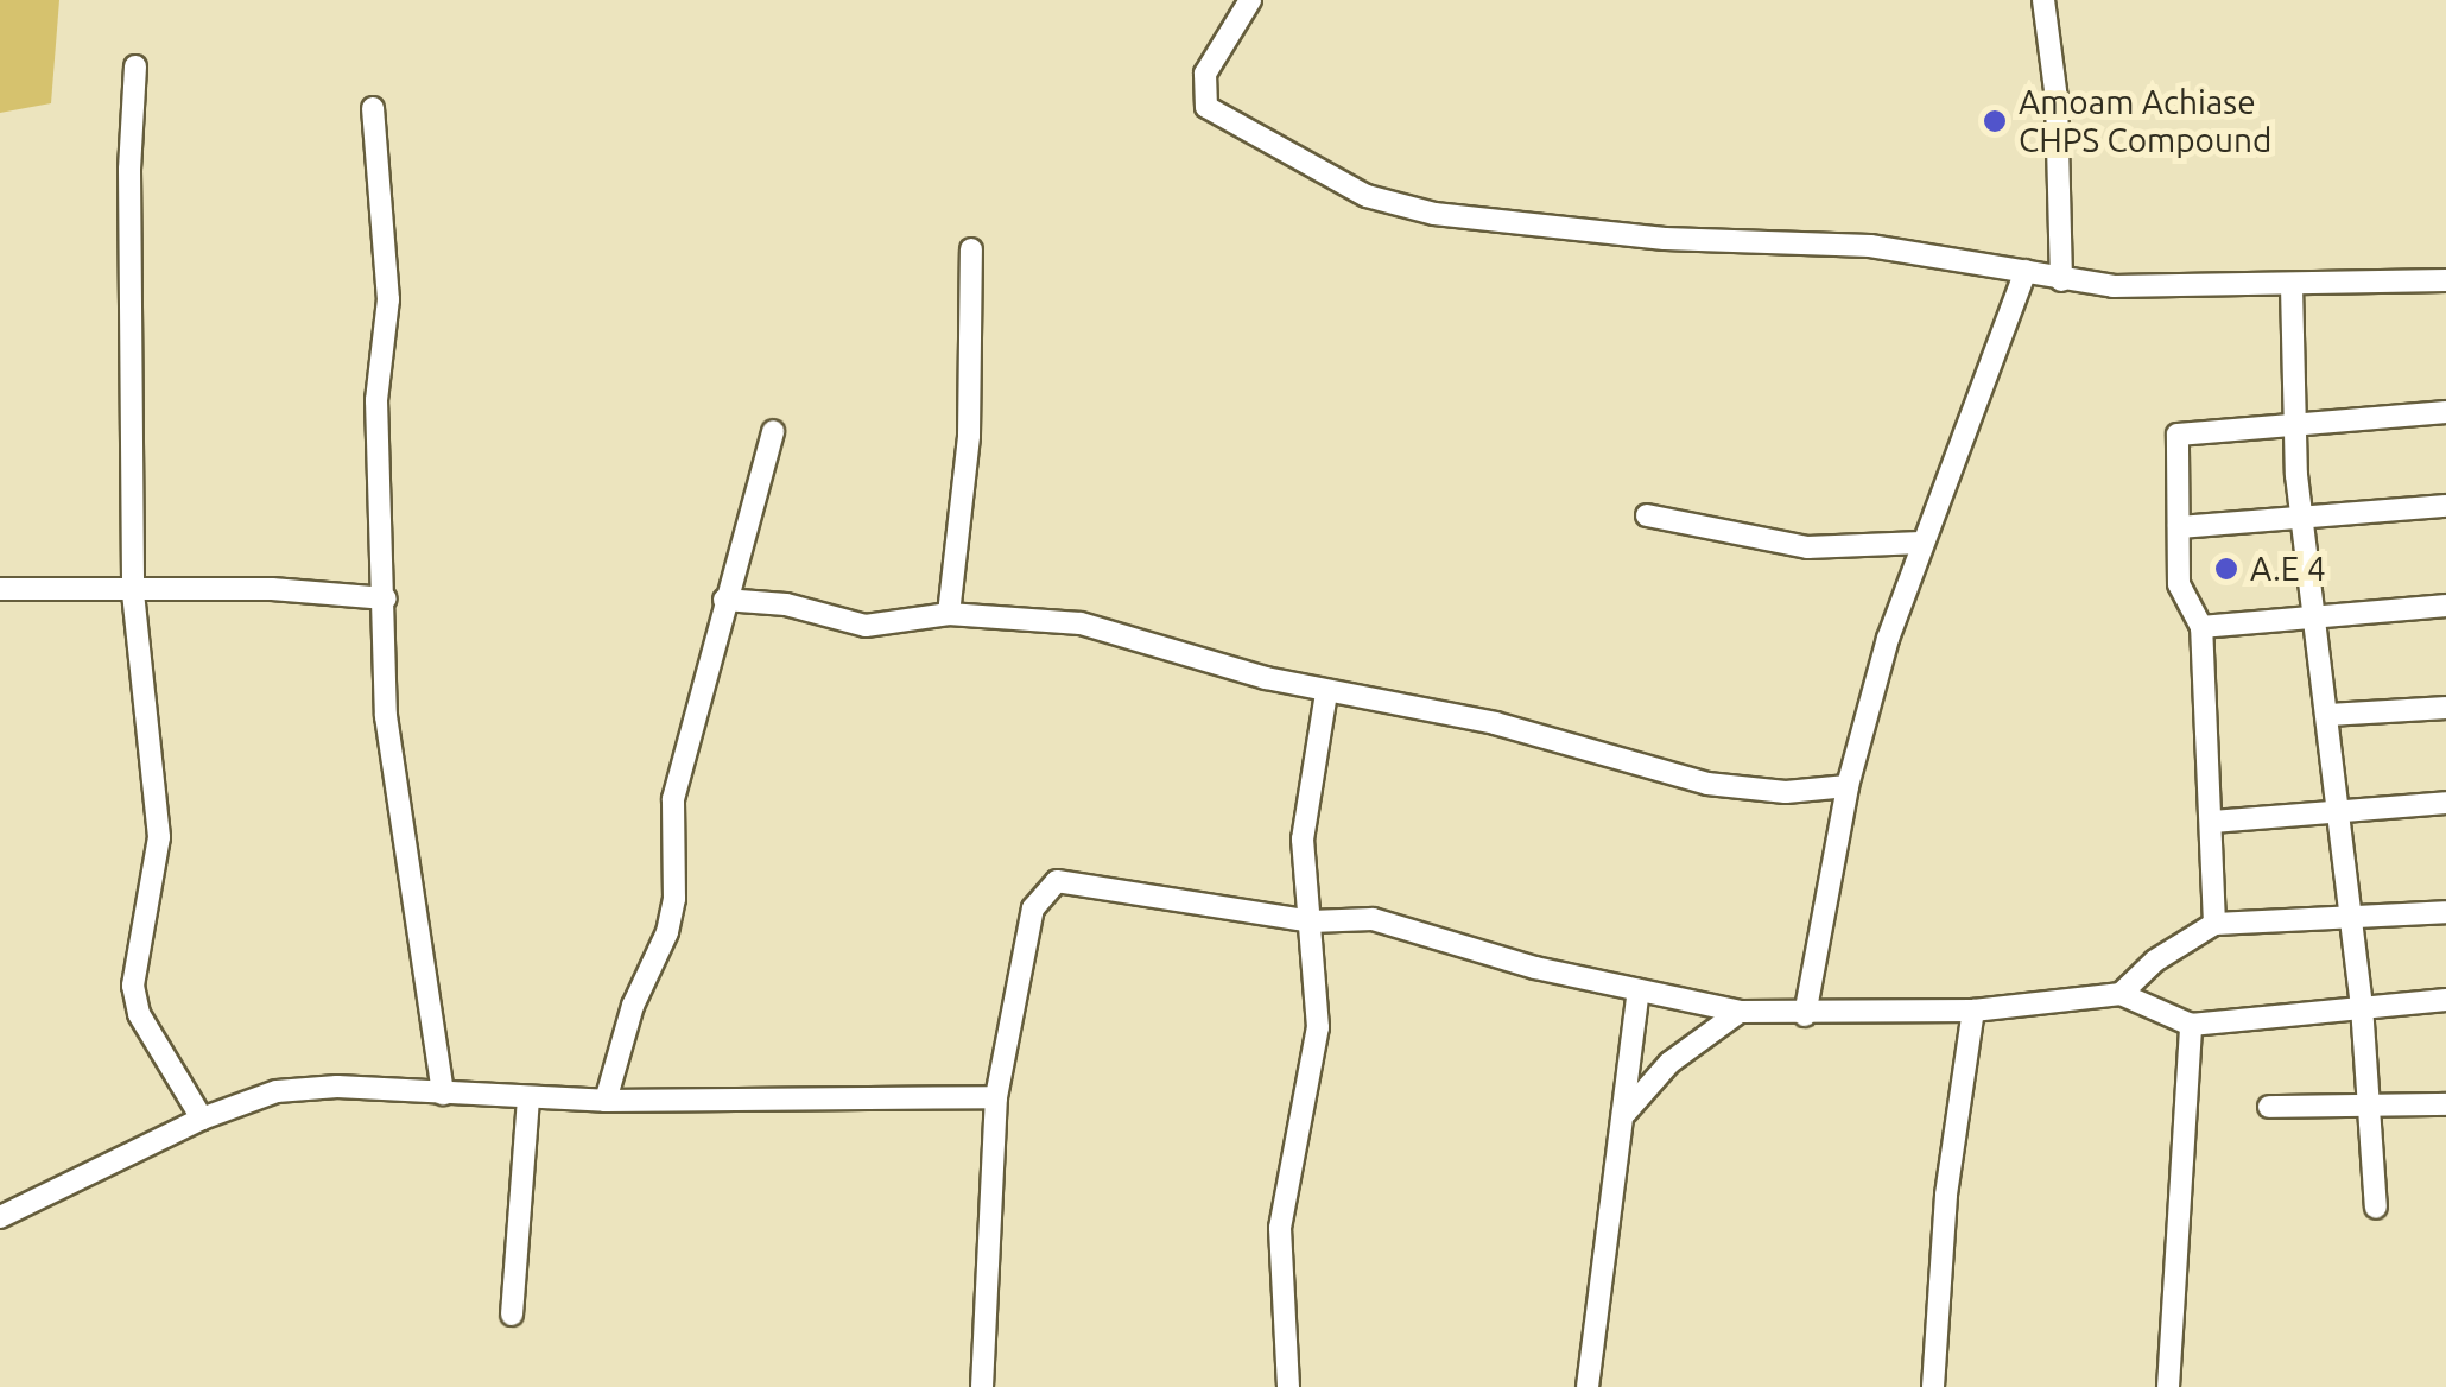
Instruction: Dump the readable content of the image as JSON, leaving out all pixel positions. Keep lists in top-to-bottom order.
{
  "places": ["Amoam Achiase CHPS Compound", "A.E 4"]
}
